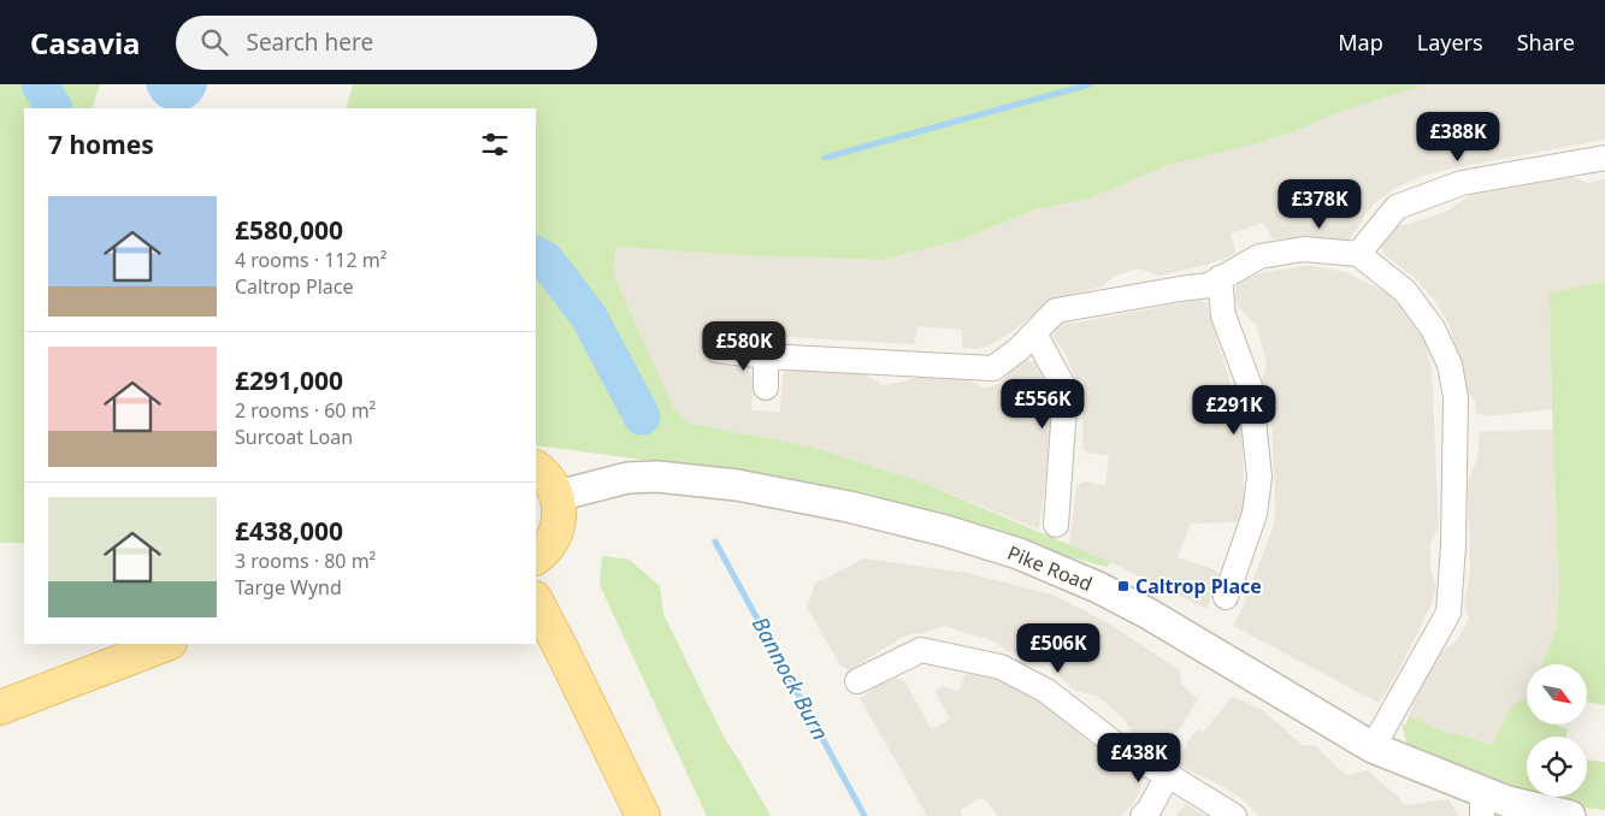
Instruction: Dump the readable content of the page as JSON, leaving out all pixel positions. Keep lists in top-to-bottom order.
{
  "streets": {
    "street": ["Pike Road"]
  },
  "water": ["Bannock Burn"],
  "places": {
    "transit": ["Caltrop Place"]
  },
  "north": "bottom right",
  "page": {
    "header": "Casavia",
    "search": "Search here",
    "nav": ["Map", "Layers", "Share"],
    "heading": "7 homes",
    "price": [
      "£388K",
      "£378K",
      "£580K",
      "£556K",
      "£291K",
      "£506K",
      "£438K"
    ],
    "list": [
      {
        "name": "£580,000",
        "note": "4 rooms · 112 m² · Caltrop Place"
      },
      {
        "name": "£291,000",
        "note": "2 rooms · 60 m² · Surcoat Loan"
      },
      {
        "name": "£438,000",
        "note": "3 rooms · 80 m² · Targe Wynd"
      }
    ]
  }
}
